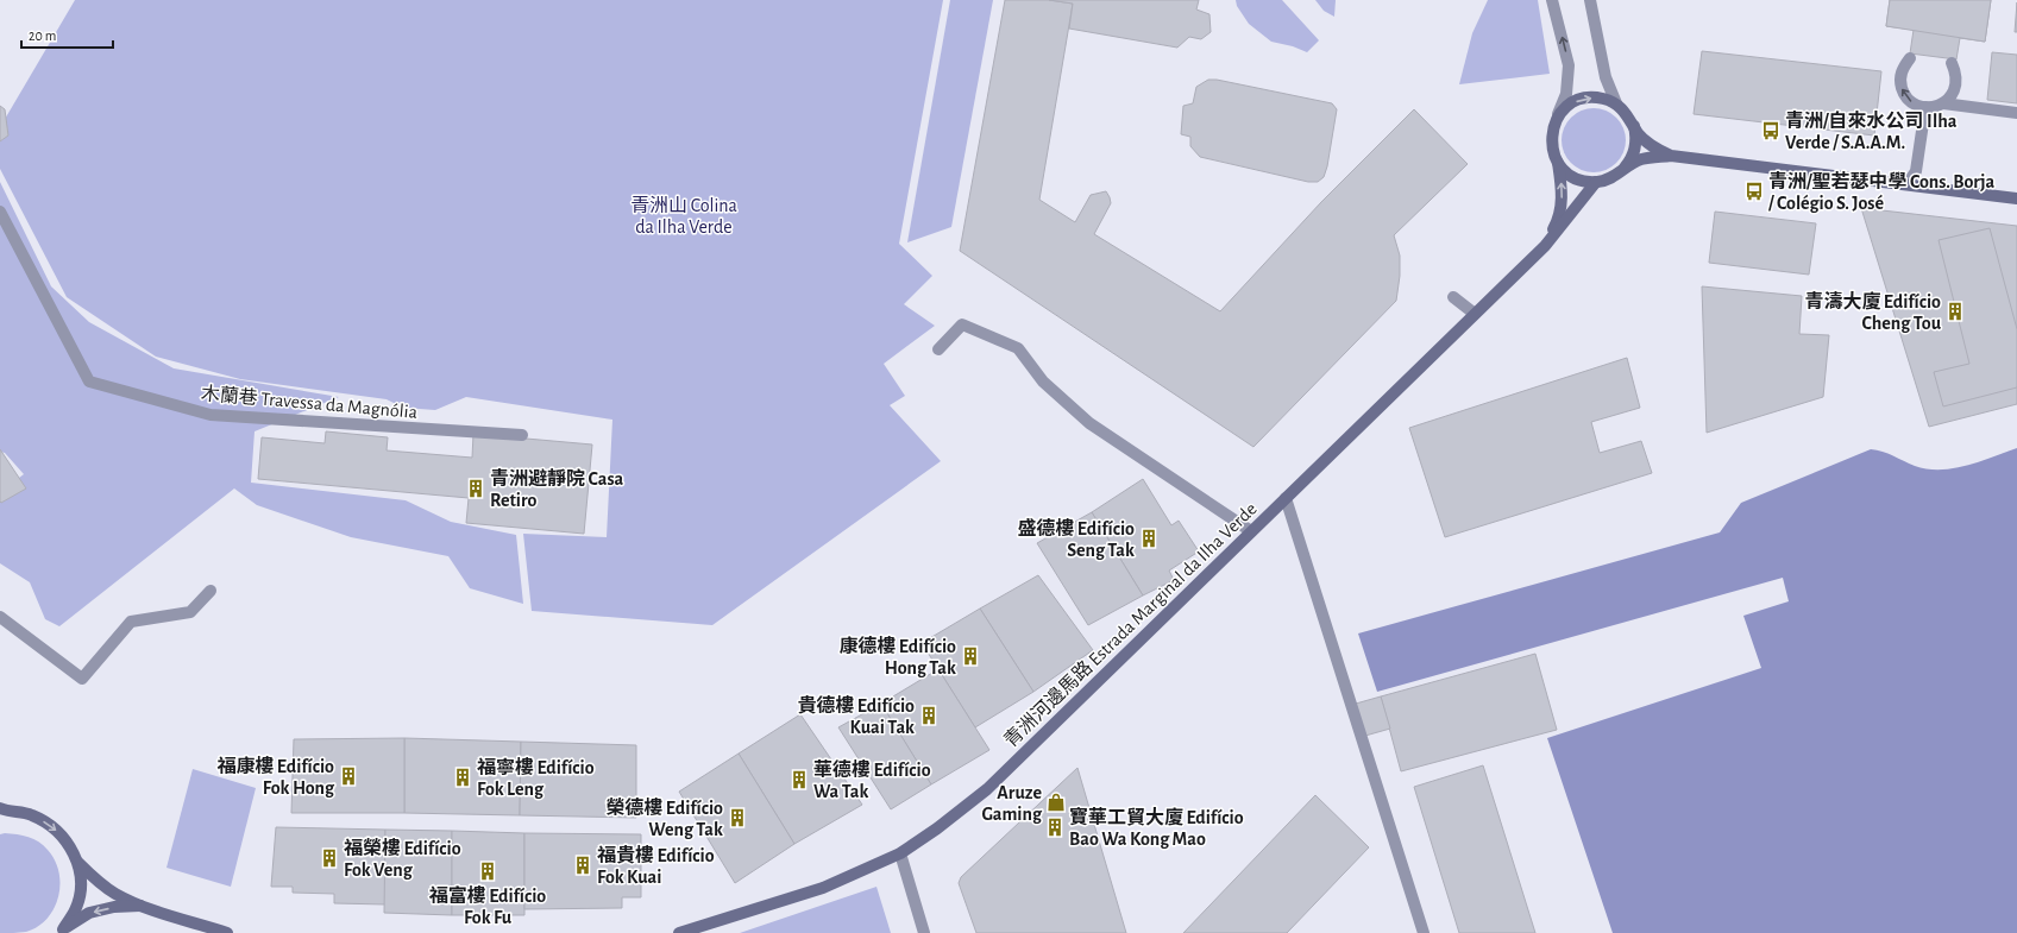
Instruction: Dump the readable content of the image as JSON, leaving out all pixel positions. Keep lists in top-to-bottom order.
{
  "streets": {
    "main road": ["青洲河邊馬路 Estrada Marginal da Ilha Verde"],
    "street": ["木蘭巷 Travessa da Magnólia"]
  },
  "parks": ["青洲山 Colina da Ilha Verde"],
  "places": {
    "bus stop": ["青洲/自來水公司 Ilha Verde / S.A.A.M.", "青洲/聖若瑟中學 Cons. Borja / Colégio S. José"],
    "building": [
      "青濤大廈 Edifício Cheng Tou",
      "青洲避靜院 Casa Retiro",
      "盛德樓 Edifício Seng Tak",
      "康德樓 Edifício Hong Tak",
      "貴德樓 Edifício Kuai Tak",
      "福康樓 Edifício Fok Hong",
      "福寧樓 Edifício Fok Leng",
      "華德樓 Edifício Wa Tak",
      "榮德樓 Edifício Weng Tak",
      "寶華工貿大廈 Edifício Bao Wa Kong Mao",
      "福榮樓 Edifício Fok Veng",
      "福貴樓 Edifício Fok Kuai",
      "福富樓 Edifício Fok Fu"
    ],
    "shop": ["Aruze Gaming"]
  },
  "scale_bar": "20 m"
}
